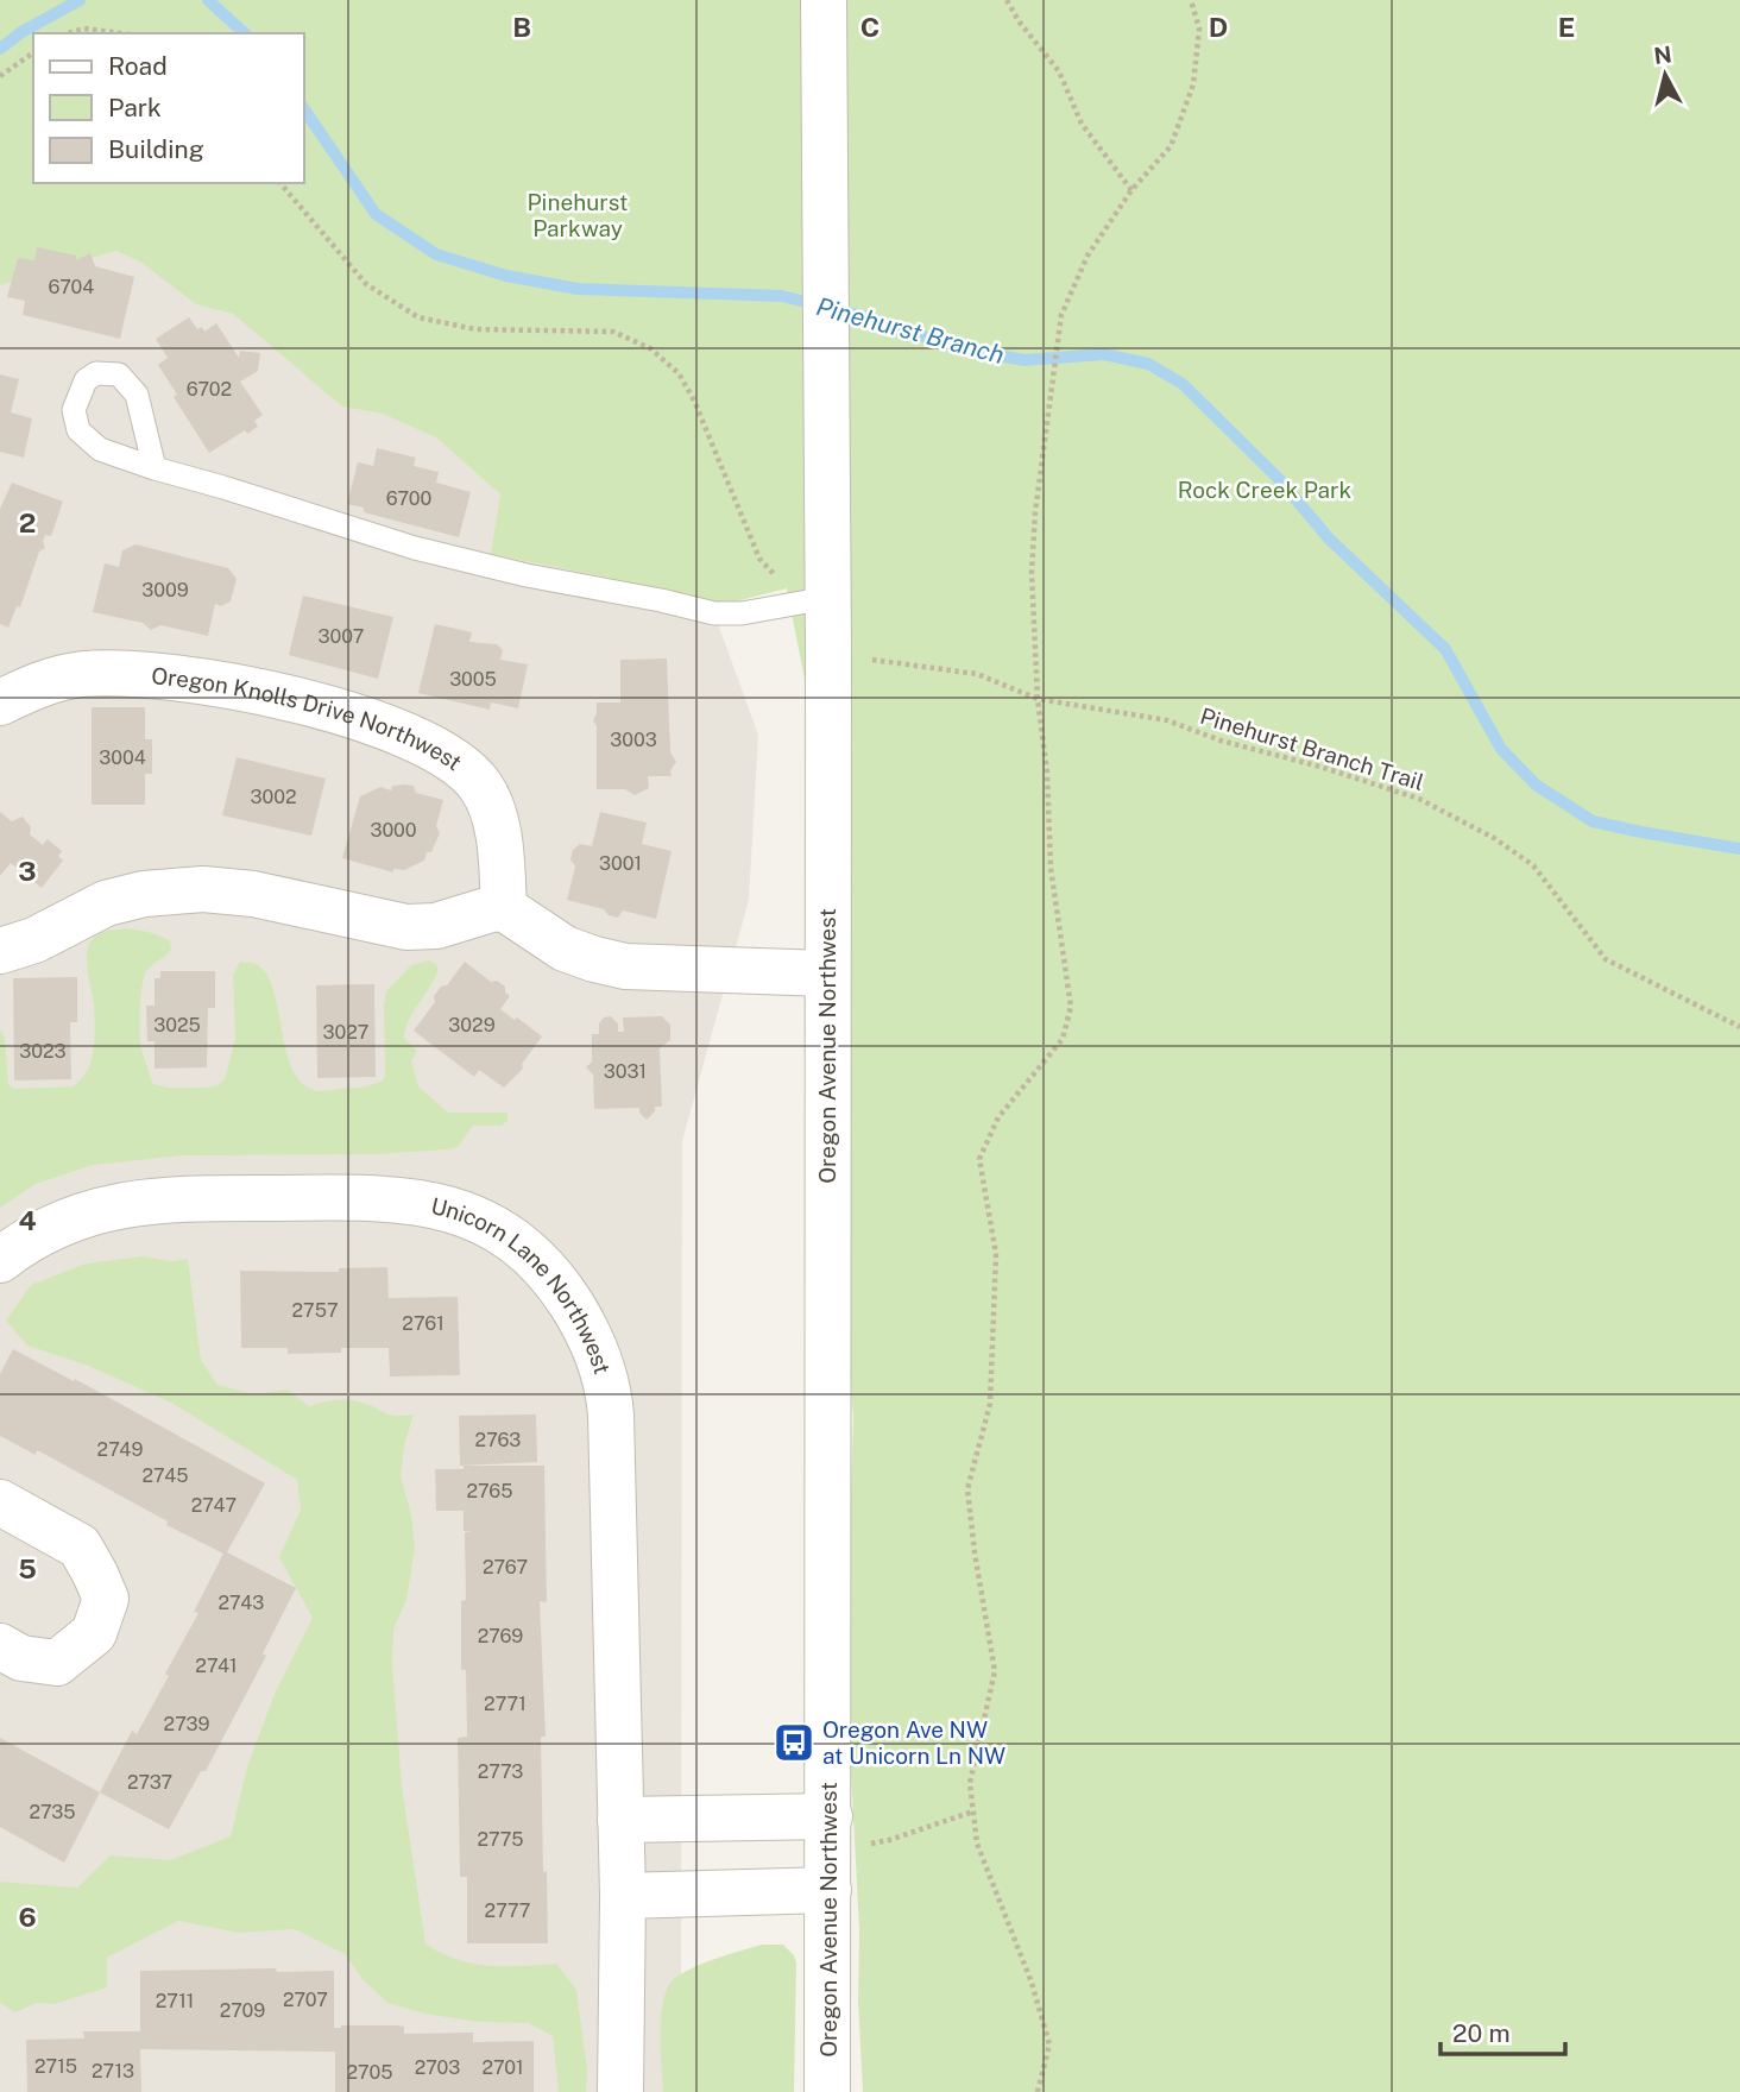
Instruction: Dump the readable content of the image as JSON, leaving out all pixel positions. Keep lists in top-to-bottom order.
{
  "streets": {
    "street": ["Oregon Knolls Drive Northwest", "Oregon Avenue Northwest", "Unicorn Lane Northwest"],
    "path": ["Pinehurst Branch Trail"]
  },
  "water": ["Pinehurst Branch"],
  "parks": ["Pinehurst Parkway", "Rock Creek Park"],
  "places": {
    "bus stop": ["Oregon Ave NW at Unicorn Ln NW"]
  },
  "house_numbers": [
    "6704",
    "6702",
    "6700",
    "3009",
    "3007",
    "3005",
    "3003",
    "3004",
    "3002",
    "3000",
    "3001",
    "3025",
    "3029",
    "3027",
    "3023",
    "3031",
    "2757",
    "2761",
    "2763",
    "2749",
    "2745",
    "2765",
    "2747",
    "2767",
    "2743",
    "2769",
    "2741",
    "2771",
    "2739",
    "2773",
    "2737",
    "2735",
    "2775",
    "2777",
    "2707",
    "2711",
    "2709",
    "2715",
    "2703",
    "2701",
    "2713",
    "2705"
  ],
  "legend": ["Road", "Park", "Building"],
  "scale_bar": "20 m",
  "north": "top",
  "grid": {
    "columns": [
      "B",
      "C",
      "D",
      "E"
    ],
    "rows": [
      "2",
      "3",
      "4",
      "5",
      "6"
    ]
  }
}
